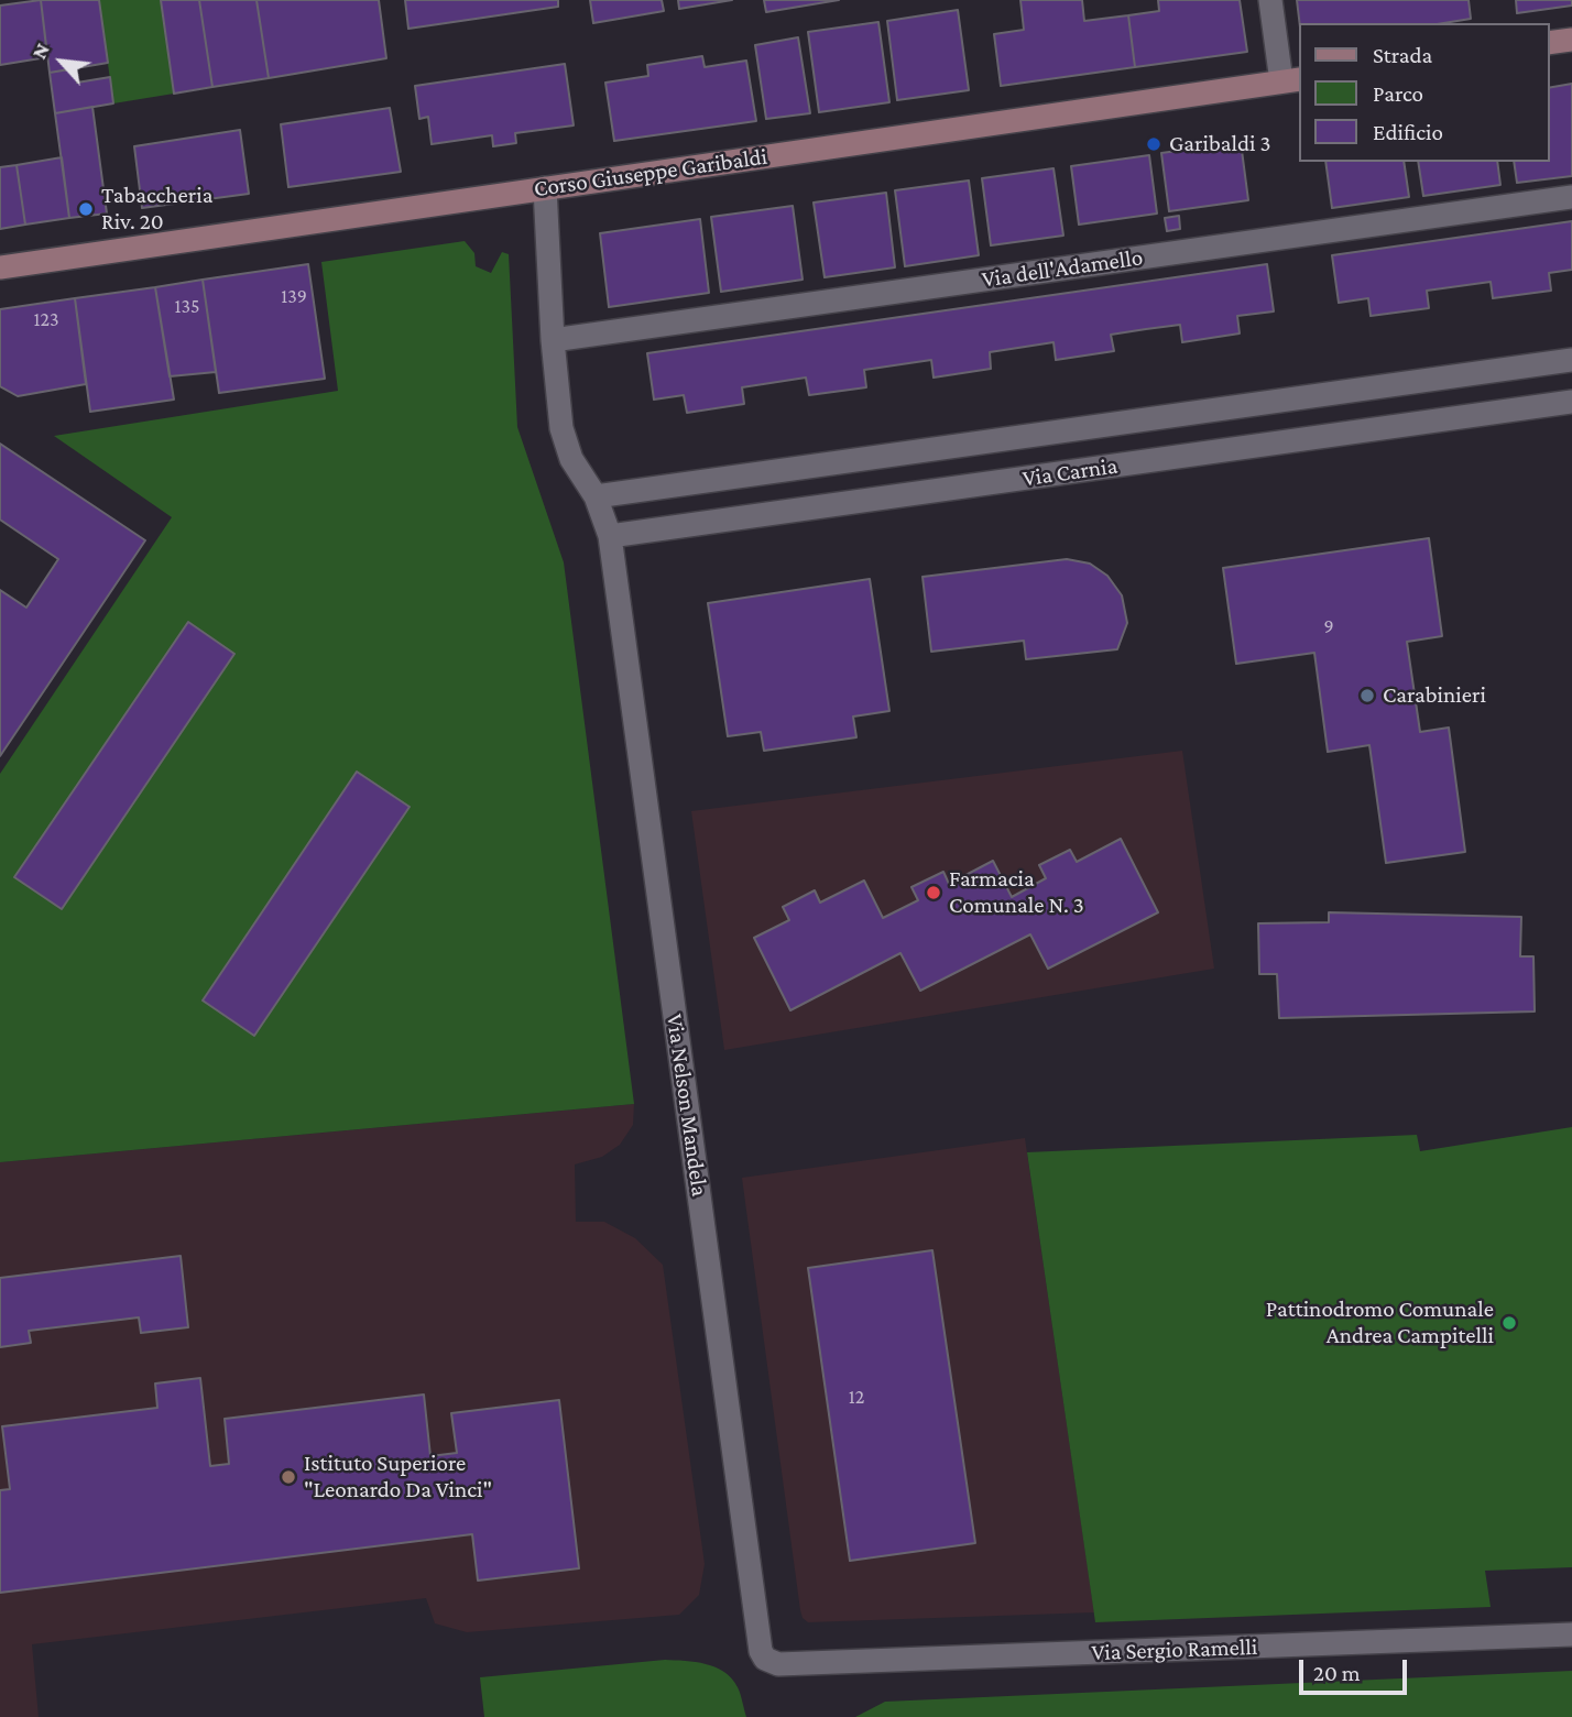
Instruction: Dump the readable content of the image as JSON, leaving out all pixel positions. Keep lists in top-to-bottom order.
{
  "streets": {
    "street": [
      "Corso Giuseppe Garibaldi",
      "Via dell'Adamello",
      "Via Carnia",
      "Via Nelson Mandela",
      "Via Sergio Ramelli"
    ]
  },
  "crossings": [
    ["Via Carnia", "Via Nelson Mandela"],
    ["Via Nelson Mandela", "Via Sergio Ramelli"]
  ],
  "places": [
    "Garibaldi 3",
    "Tabaccheria Riv. 20",
    "Carabinieri",
    "Farmacia Comunale N. 3",
    "Pattinodromo Comunale Andrea Campitelli",
    "Istituto Superiore \"Leonardo Da Vinci\""
  ],
  "house_numbers": [
    "139",
    "135",
    "123",
    "9",
    "12"
  ],
  "legend": ["Strada", "Parco", "Edificio"],
  "scale_bar": "20 m",
  "north": "top left"
}
